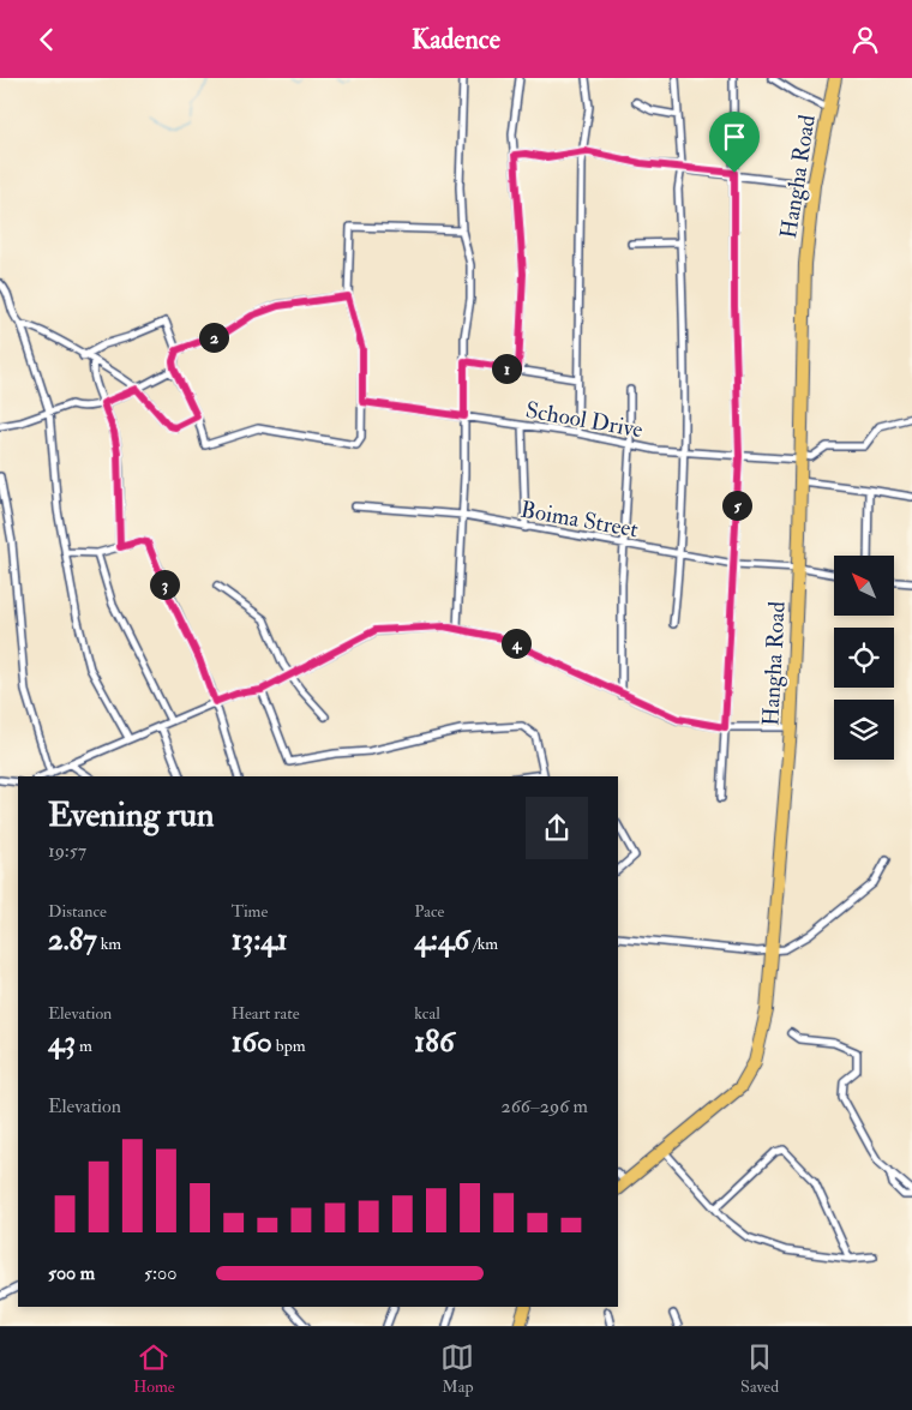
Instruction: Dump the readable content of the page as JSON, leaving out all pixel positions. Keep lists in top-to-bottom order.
{
  "streets": {
    "highway": ["Hangha Road"],
    "street": ["School Drive", "Boima Street"]
  },
  "crossings": [
    ["Hangha Road", "School Drive"],
    ["Hangha Road", "Boima Street"]
  ],
  "north": "top left",
  "page": {
    "header": "Kadence",
    "pins": [
      "2",
      "1",
      "5",
      "3",
      "4"
    ],
    "heading": ["Evening run", "19:57"],
    "stats": [
      ["Distance", "2.87 km"],
      ["Time", "13:41"],
      ["Pace", "4:46 /km"],
      ["Elevation", "43 m"],
      ["Heart rate", "160 bpm"],
      ["kcal", "186"]
    ],
    "chart": ["Elevation", "266–296 m"],
    "list": [
      {
        "name": "500 m",
        "note": "5:00"
      }
    ],
    "tabs": ["Home", "Map", "Saved"]
  }
}
